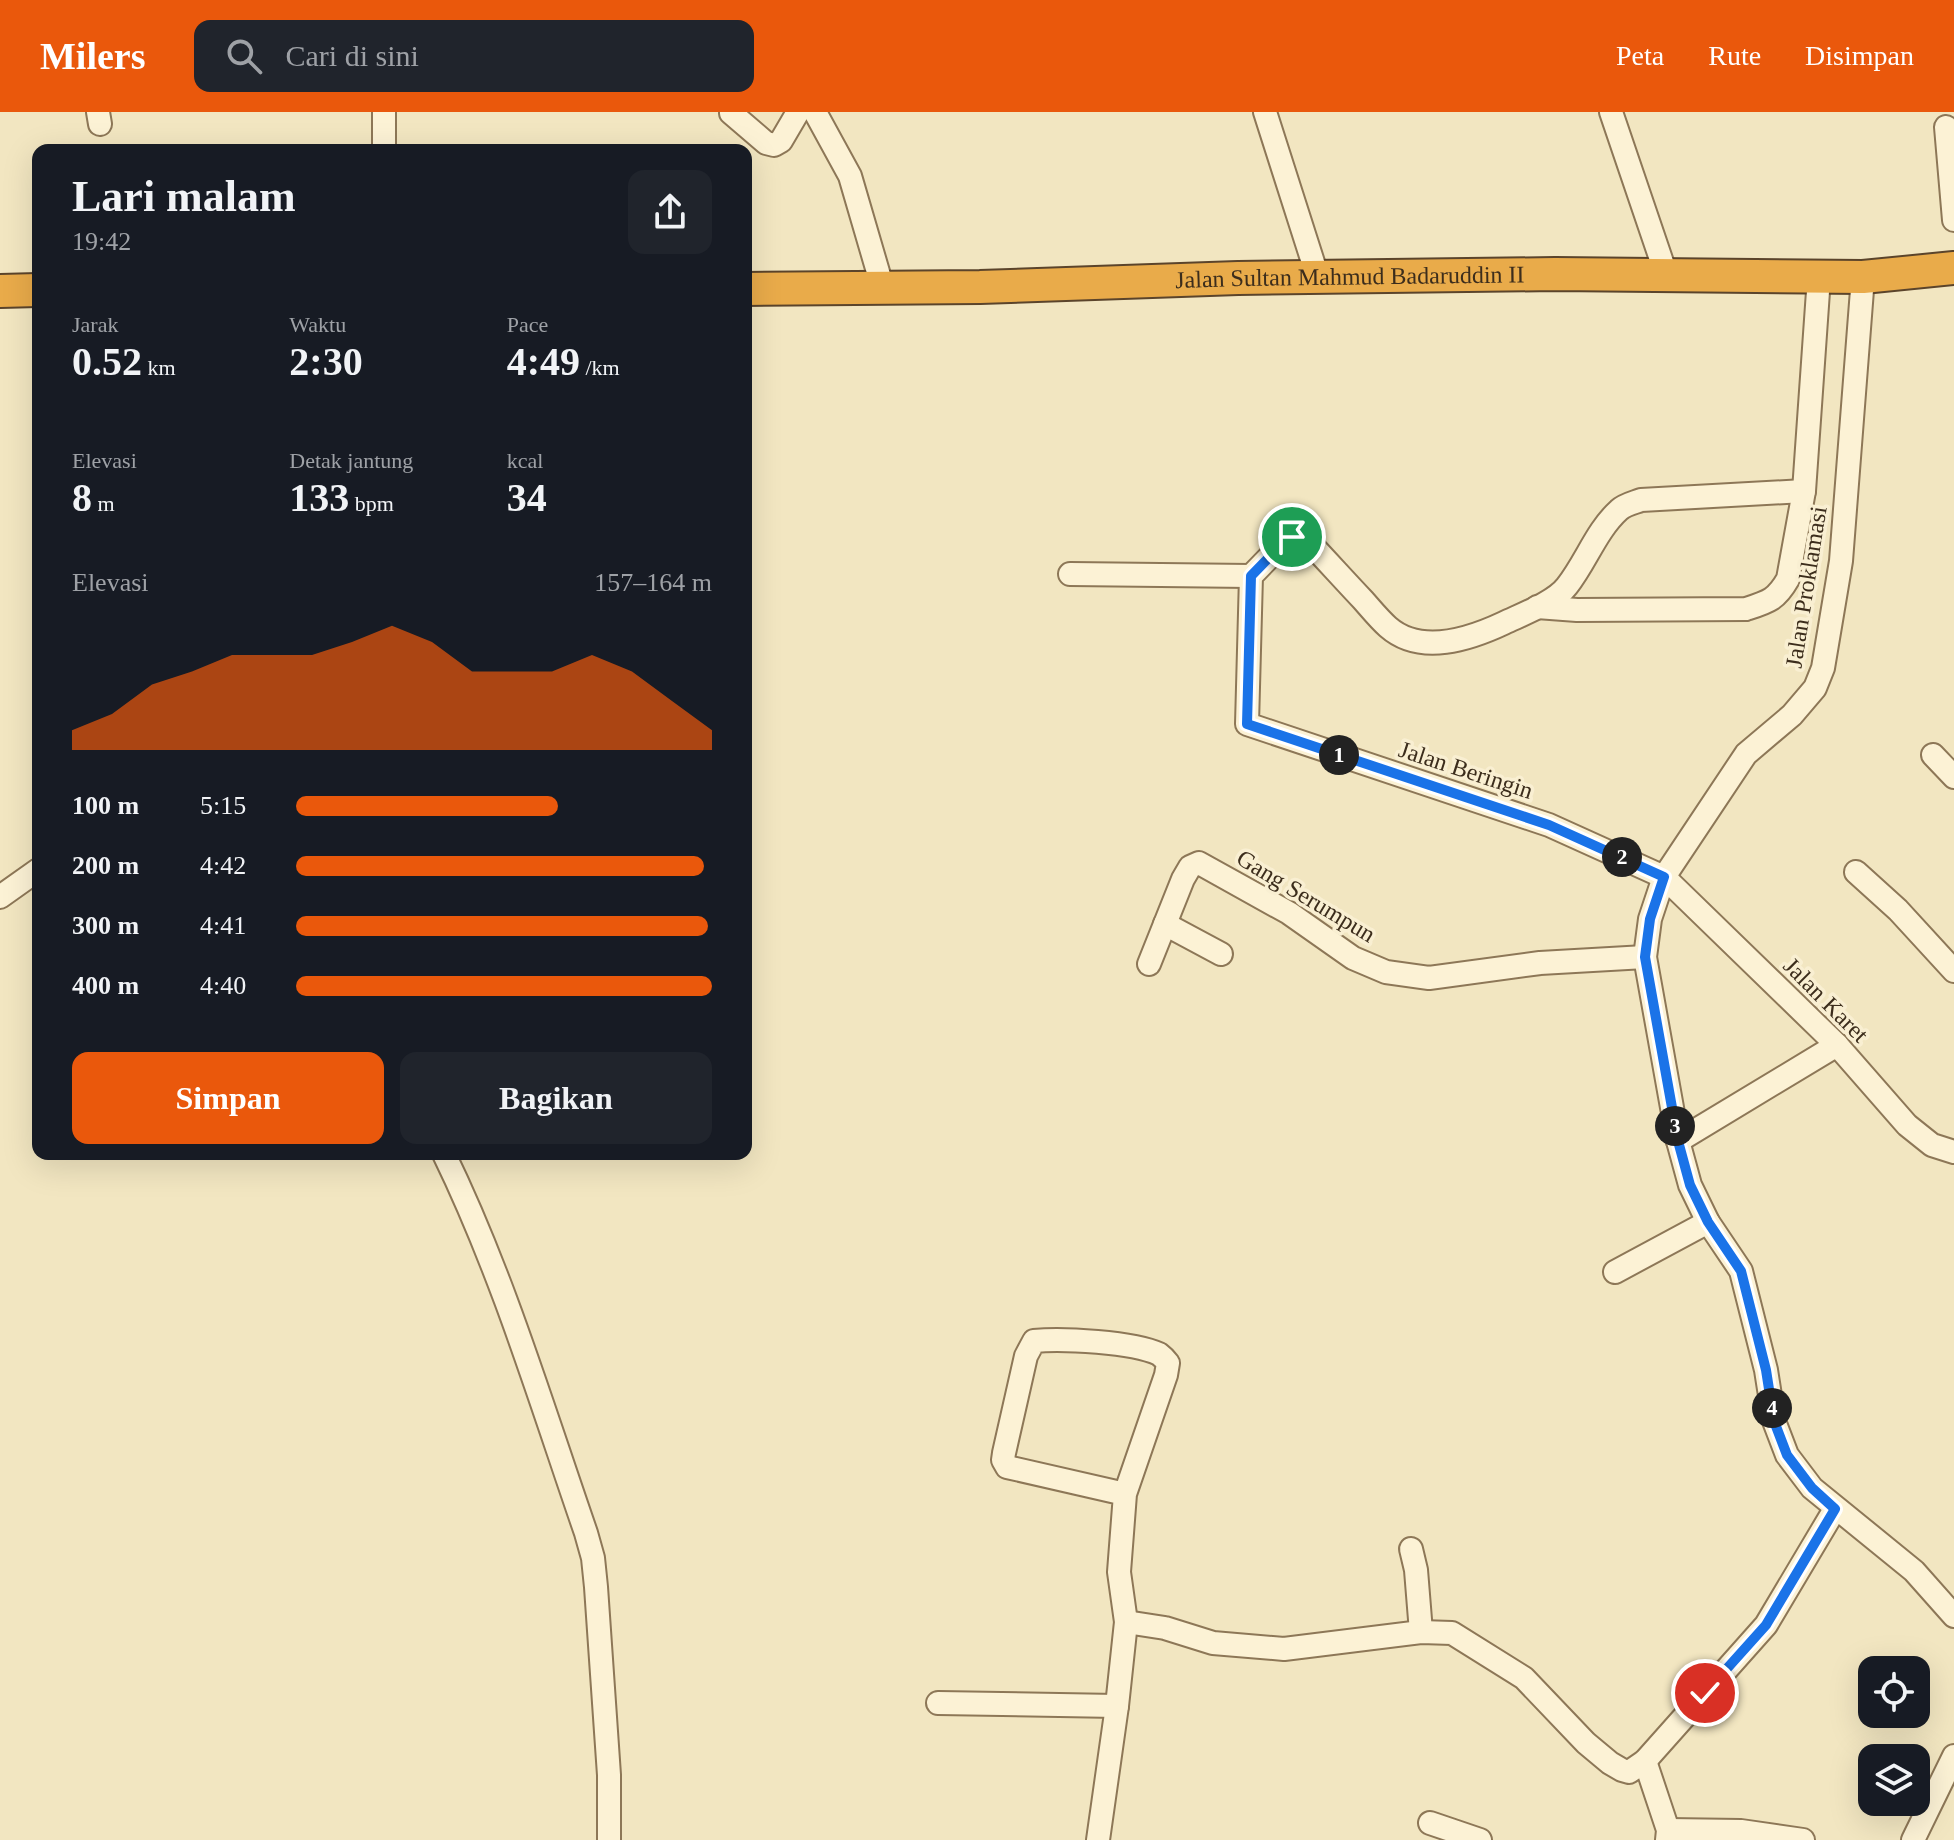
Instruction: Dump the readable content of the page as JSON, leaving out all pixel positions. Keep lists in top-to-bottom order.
{
  "streets": {
    "highway": ["Jalan Sultan Mahmud Badaruddin II"],
    "street": [
      "Jalan Proklamasi",
      "Jalan Beringin",
      "Gang Serumpun",
      "Jalan Karet"
    ]
  },
  "crossings": [
    ["Jalan Sultan Mahmud Badaruddin II", "Jalan Proklamasi"],
    ["Jalan Proklamasi", "Jalan Beringin"],
    ["Jalan Proklamasi", "Gang Serumpun"],
    ["Jalan Proklamasi", "Jalan Karet"],
    ["Jalan Beringin", "Jalan Karet"]
  ],
  "page": {
    "header": "Milers",
    "search": "Cari di sini",
    "nav": ["Peta", "Rute", "Disimpan"],
    "heading": ["Lari malam", "19:42"],
    "stats": [
      ["Jarak", "0.52 km"],
      ["Waktu", "2:30"],
      ["Pace", "4:49 /km"],
      ["Elevasi", "8 m"],
      ["Detak jantung", "133 bpm"],
      ["kcal", "34"]
    ],
    "chart": ["Elevasi", "157–164 m"],
    "pins": [
      "1",
      "2",
      "3",
      "4"
    ],
    "list": [
      {
        "name": "100 m",
        "note": "5:15"
      },
      {
        "name": "200 m",
        "note": "4:42"
      },
      {
        "name": "300 m",
        "note": "4:41"
      },
      {
        "name": "400 m",
        "note": "4:40"
      }
    ],
    "buttons": ["Simpan", "Bagikan"]
  }
}
